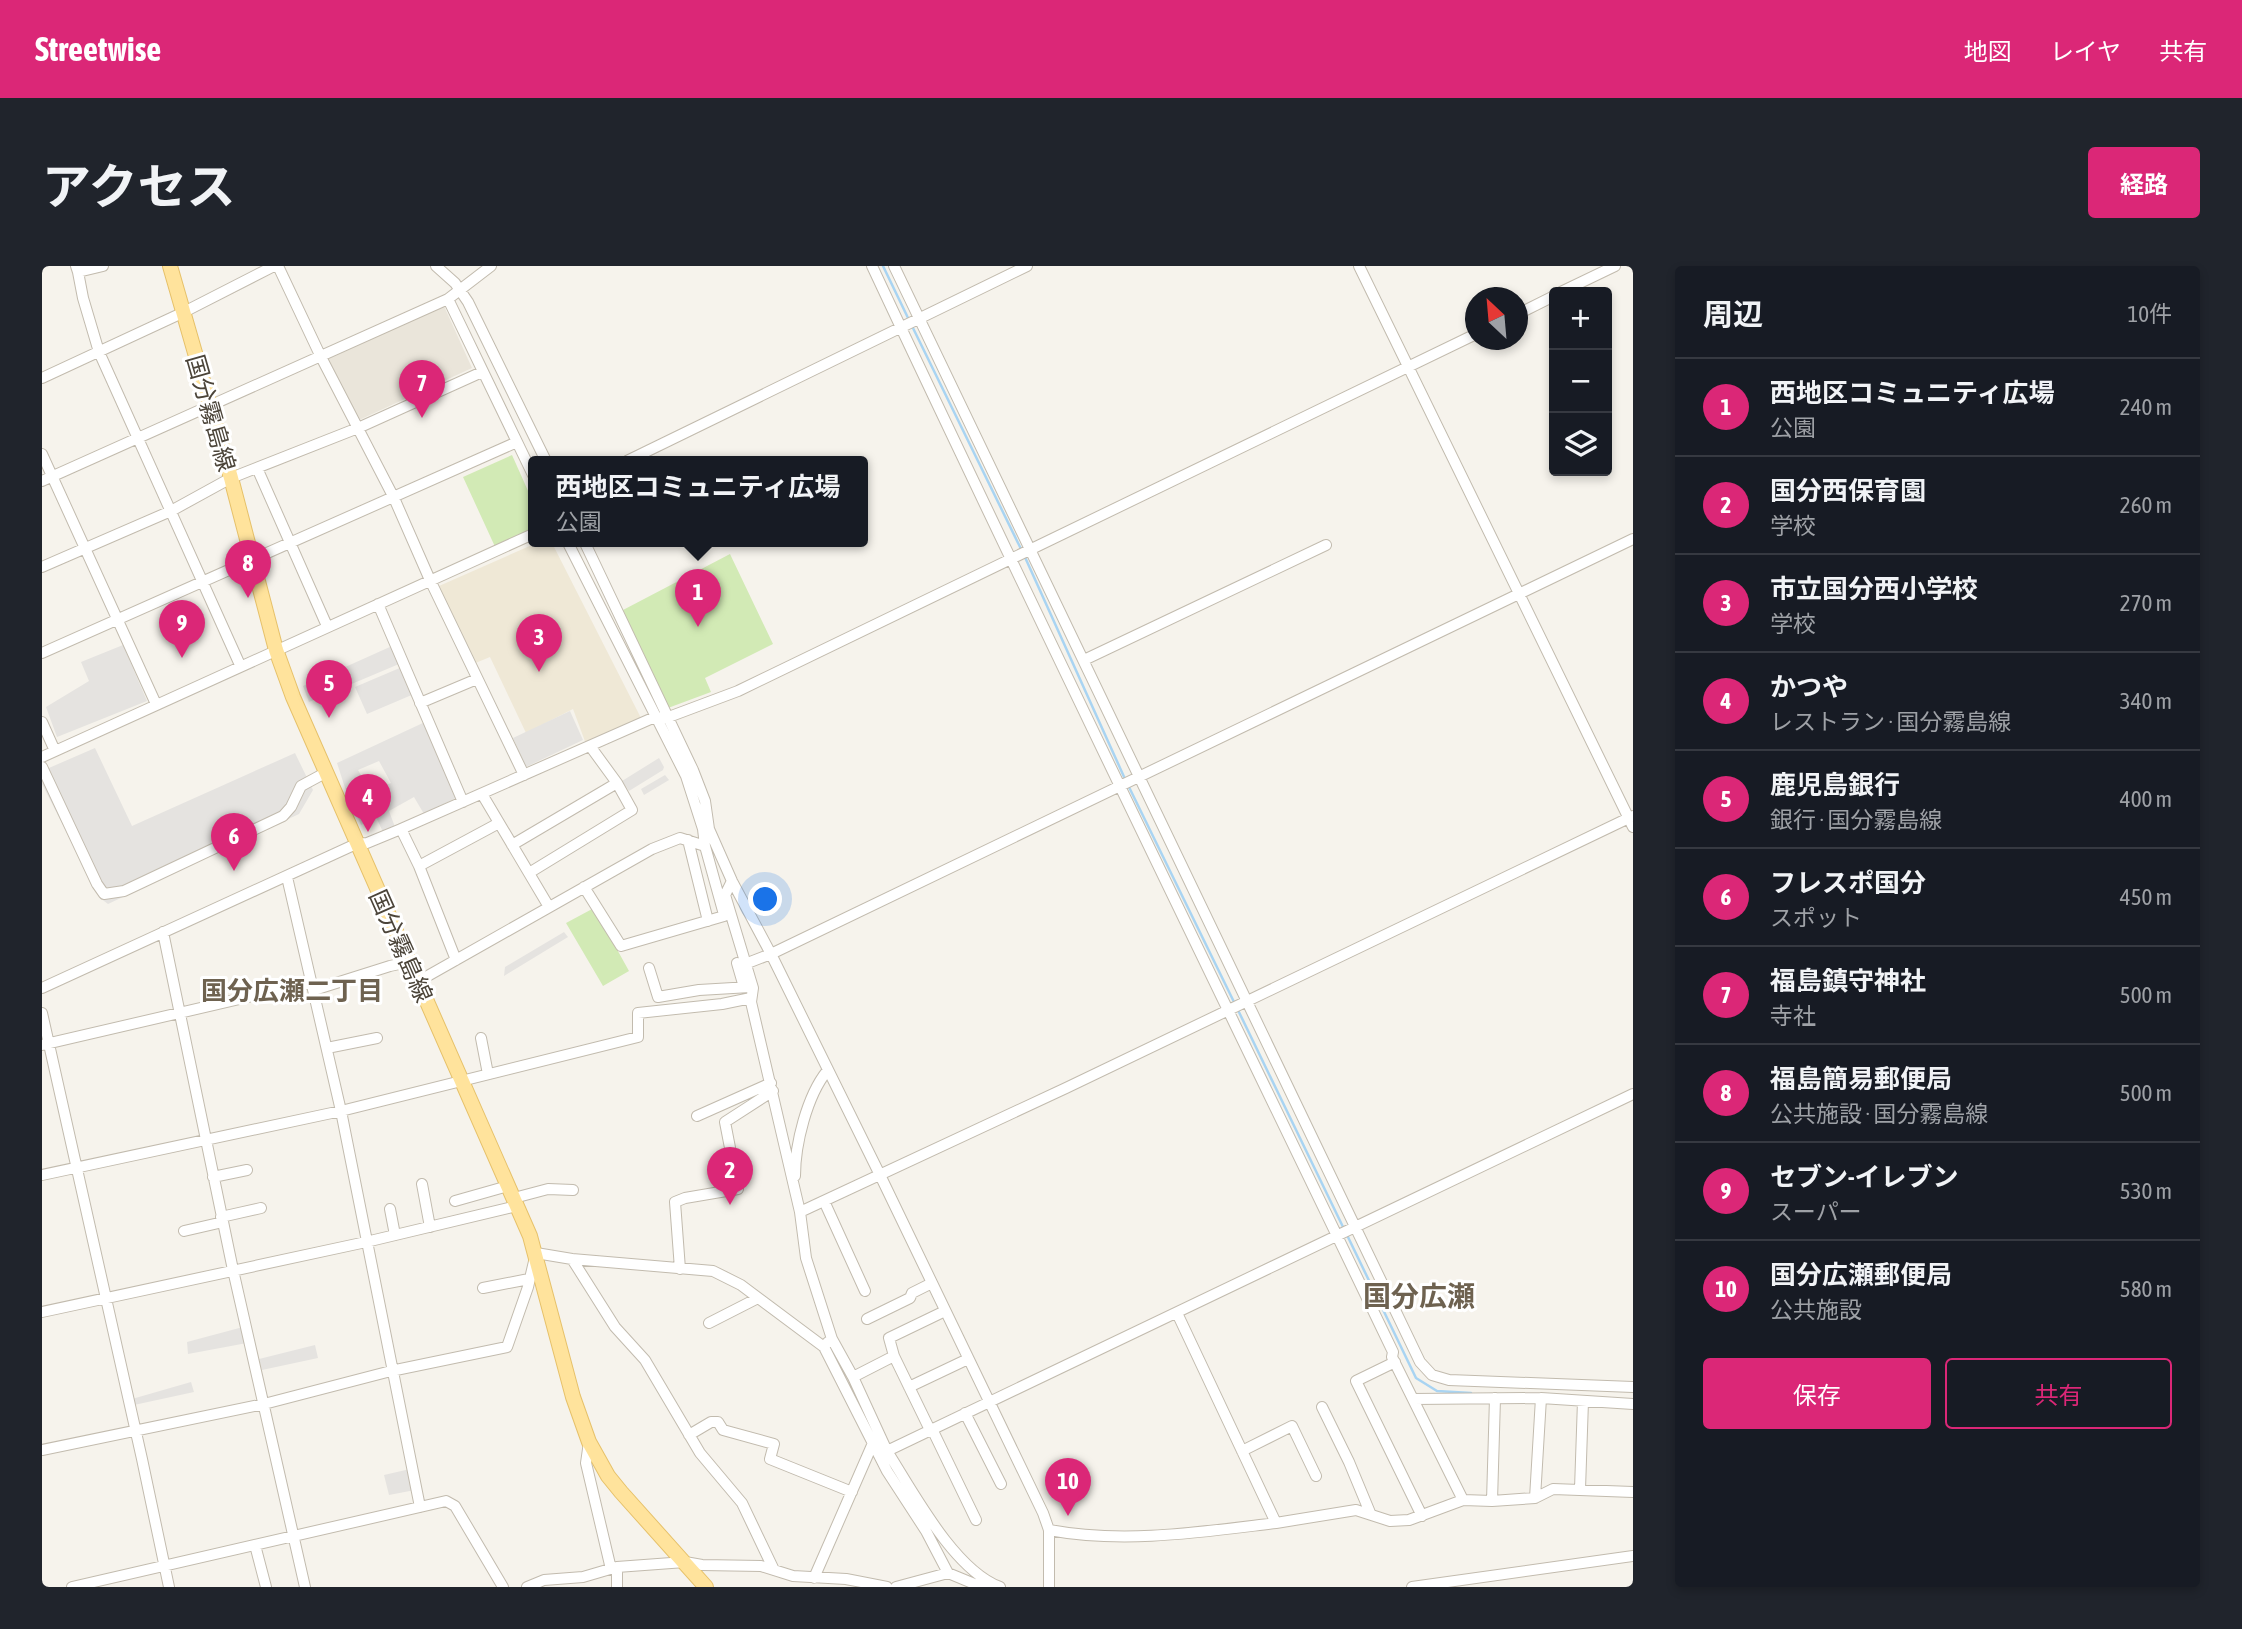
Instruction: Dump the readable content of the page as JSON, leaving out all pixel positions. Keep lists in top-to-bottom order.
{
  "streets": {
    "main road": ["国分霧島線"]
  },
  "districts": ["国分広瀬二丁目", "国分広瀬"],
  "north": "top left",
  "page": {
    "header": "Streetwise",
    "nav": ["地図", "レイヤ", "共有"],
    "title": "アクセス",
    "buttons": [
      "経路",
      ["保存", "共有"]
    ],
    "heading": ["周辺", "10件"],
    "map_buttons": ["+", "−"],
    "list": [
      {
        "mark": "1",
        "name": "西地区コミュニティ広場",
        "note": "公園",
        "value": "240 m"
      },
      {
        "mark": "2",
        "name": "国分西保育園",
        "note": "学校",
        "value": "260 m"
      },
      {
        "mark": "3",
        "name": "市立国分西小学校",
        "note": "学校",
        "value": "270 m"
      },
      {
        "mark": "4",
        "name": "かつや",
        "note": "レストラン · 国分霧島線",
        "value": "340 m"
      },
      {
        "mark": "5",
        "name": "鹿児島銀行",
        "note": "銀行 · 国分霧島線",
        "value": "400 m"
      },
      {
        "mark": "6",
        "name": "フレスポ国分",
        "note": "スポット",
        "value": "450 m"
      },
      {
        "mark": "7",
        "name": "福島鎮守神社",
        "note": "寺社",
        "value": "500 m"
      },
      {
        "mark": "8",
        "name": "福島簡易郵便局",
        "note": "公共施設 · 国分霧島線",
        "value": "500 m"
      },
      {
        "mark": "9",
        "name": "セブン-イレブン",
        "note": "スーパー",
        "value": "530 m"
      },
      {
        "mark": "10",
        "name": "国分広瀬郵便局",
        "note": "公共施設",
        "value": "580 m"
      }
    ],
    "pins": [
      "7",
      "8",
      "1",
      "9",
      "3",
      "5",
      "4",
      "6",
      "2",
      "10"
    ],
    "popup": ["西地区コミュニティ広場", "公園"]
  }
}
